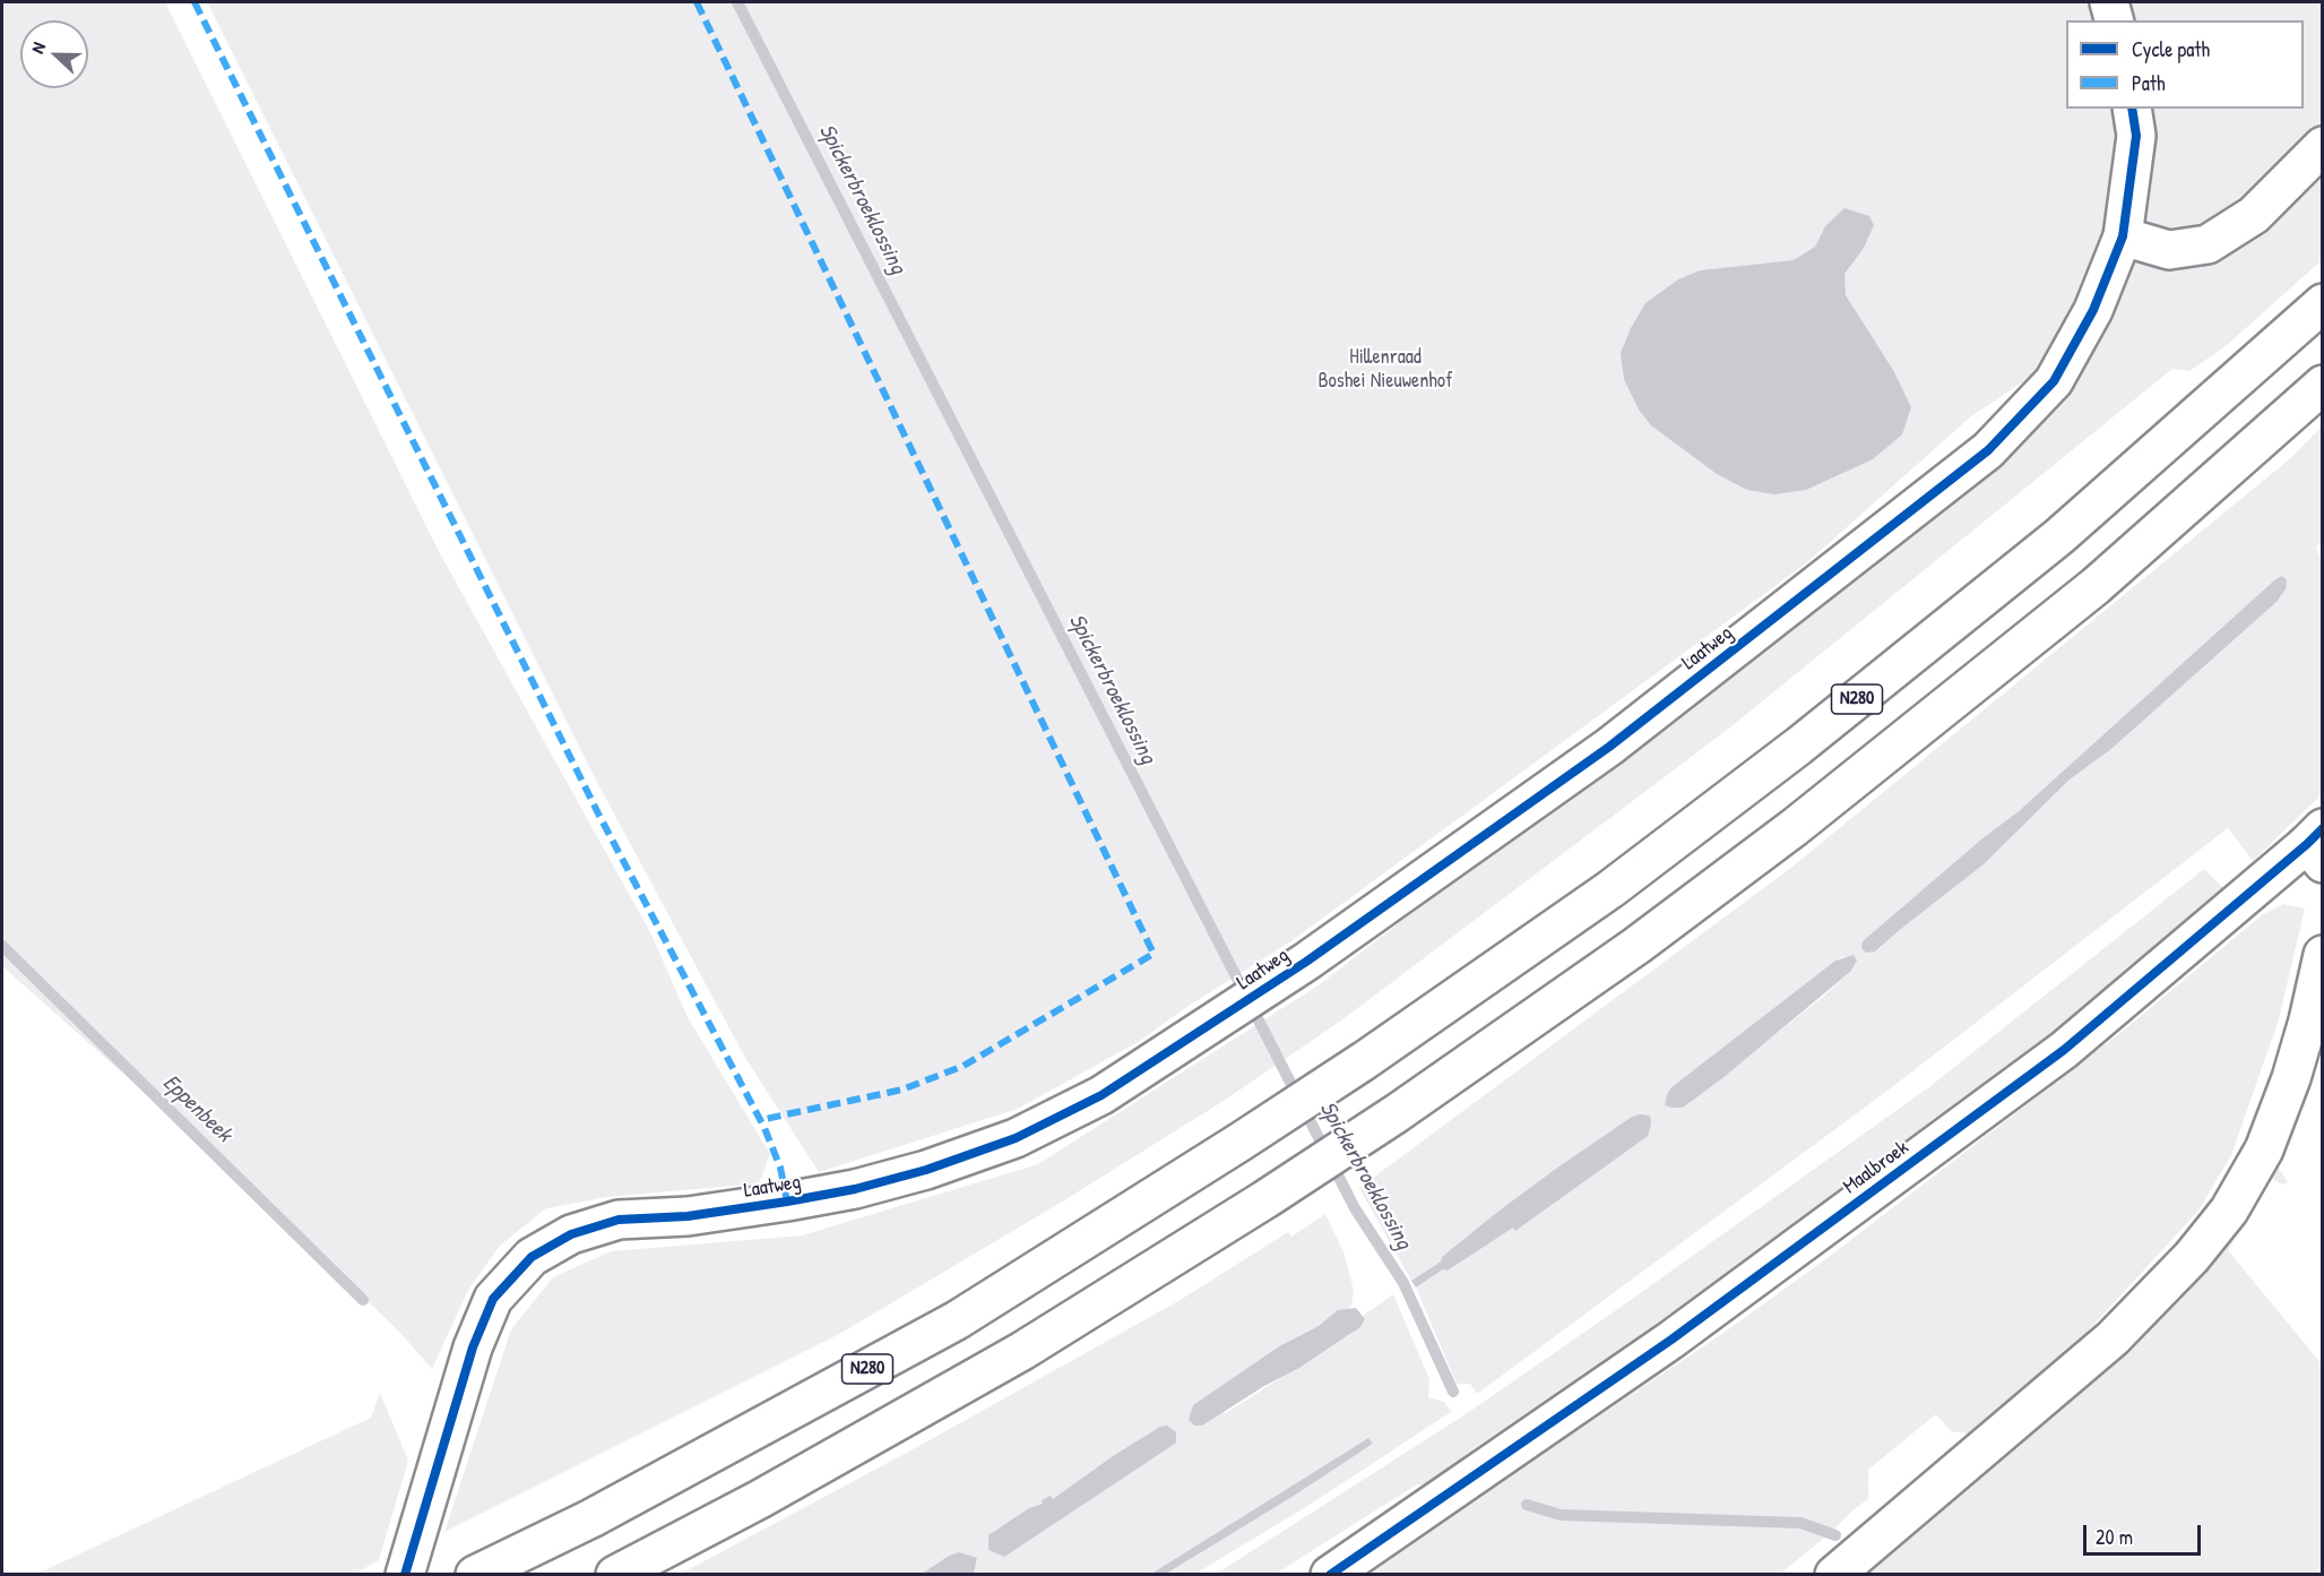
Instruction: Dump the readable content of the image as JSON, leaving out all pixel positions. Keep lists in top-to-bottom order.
{
  "streets": {
    "main road": ["Laatweg", "N280", "Maalbroek"]
  },
  "water": ["Spickerbroeklossing", "Eppenbeek"],
  "parks": ["Hillenraad Boshei Nieuwenhof"],
  "legend": ["Cycle path", "Path"],
  "scale_bar": "20 m",
  "north": "left"
}
